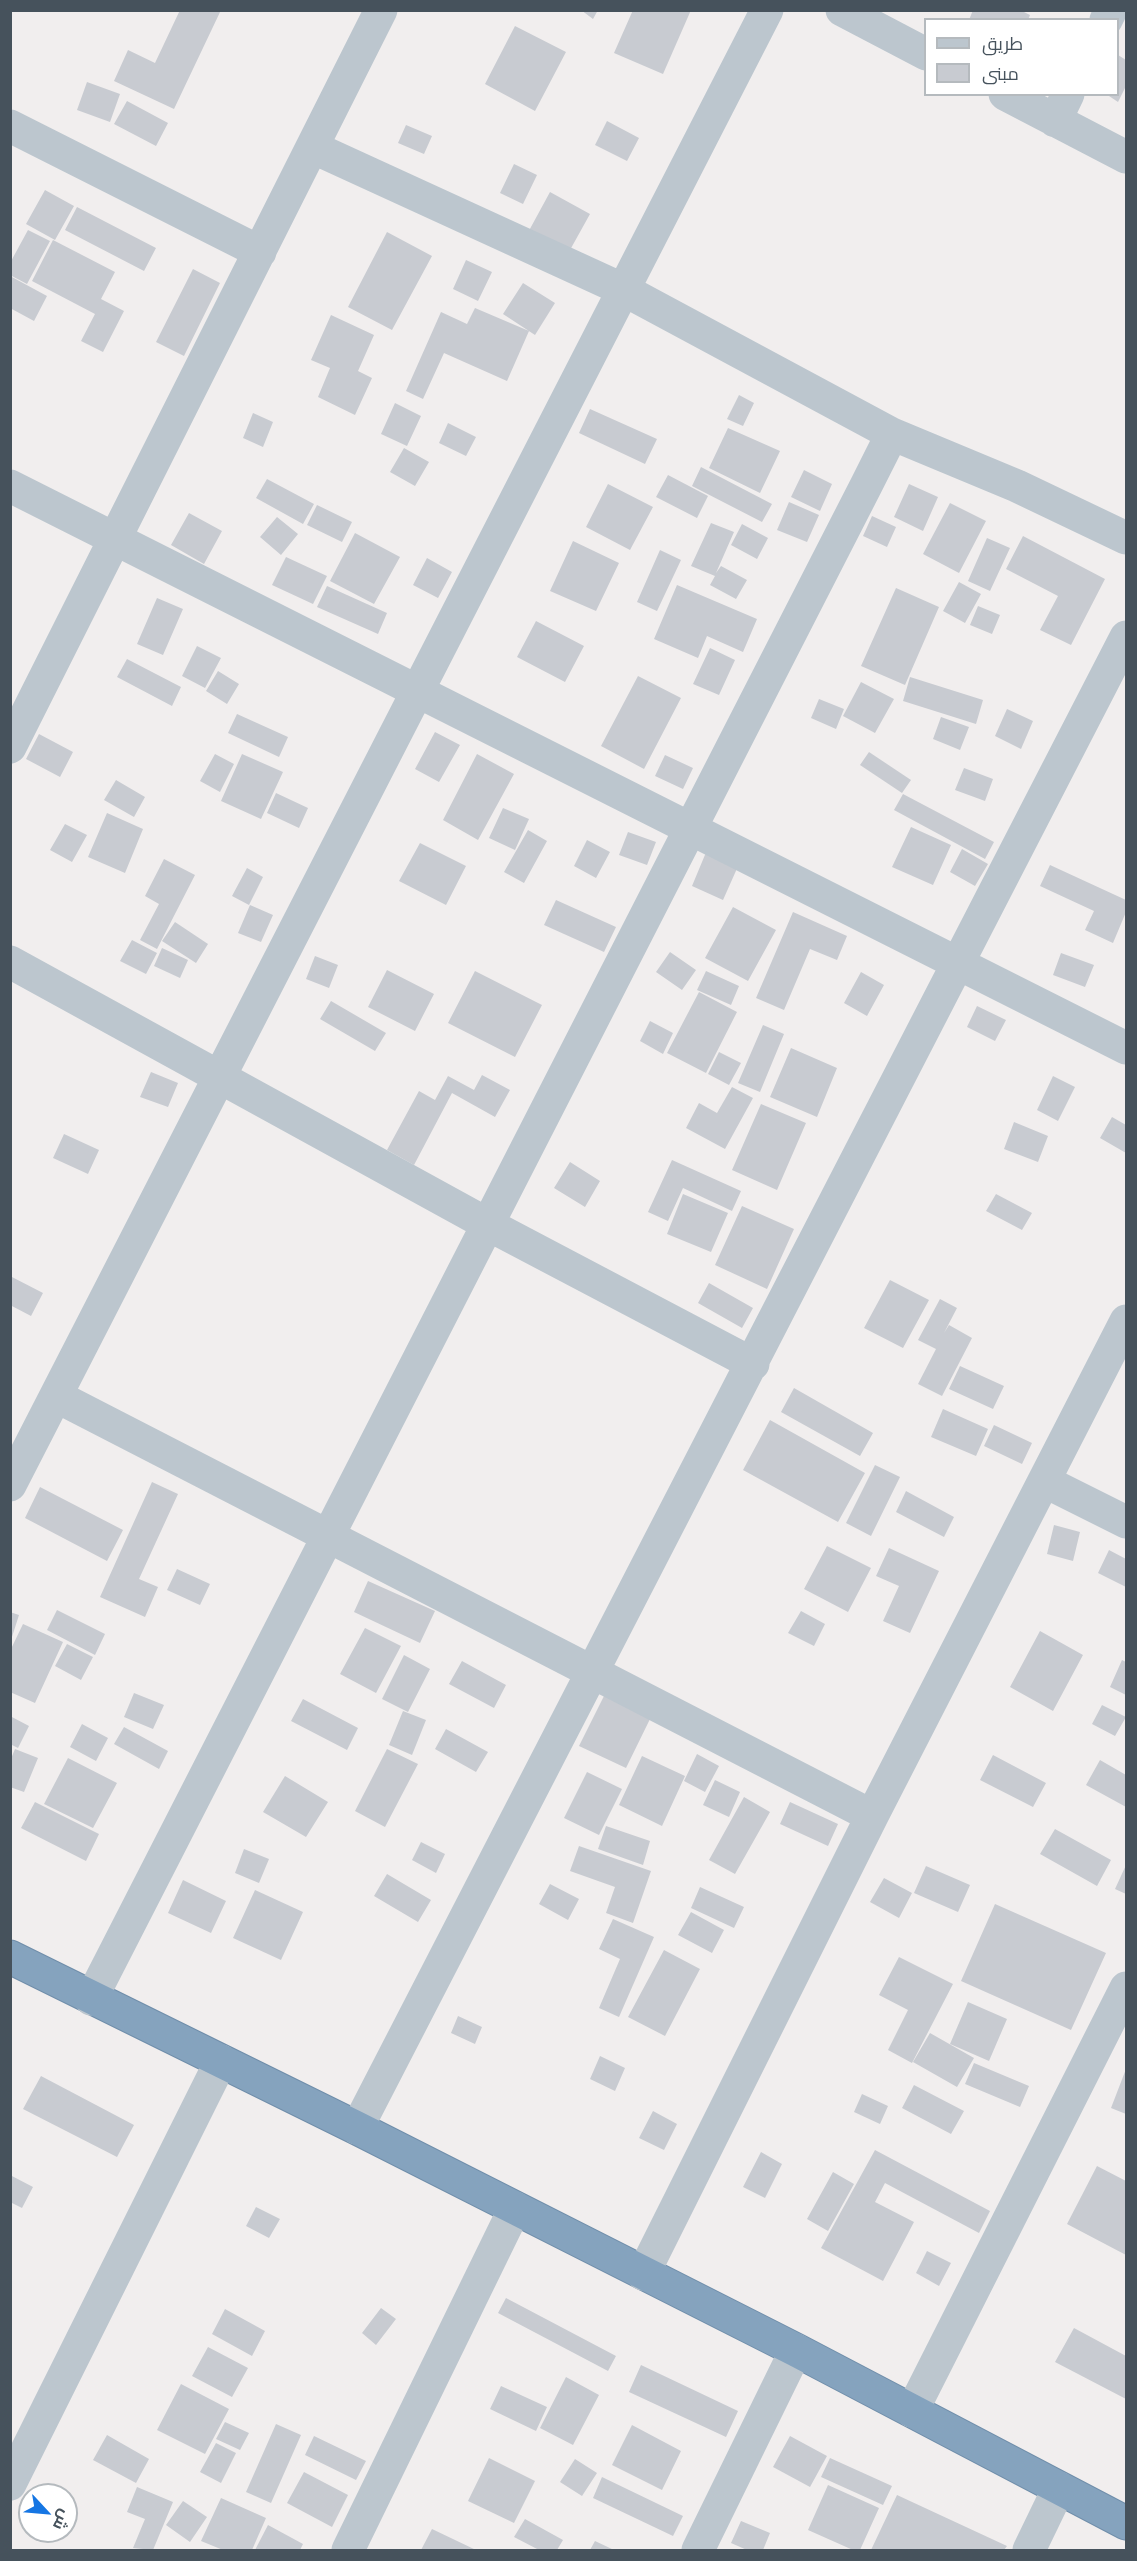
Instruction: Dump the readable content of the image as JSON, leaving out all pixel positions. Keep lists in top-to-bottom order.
{
  "legend": ["طريق", "مبنى"],
  "north": "bottom right"
}
